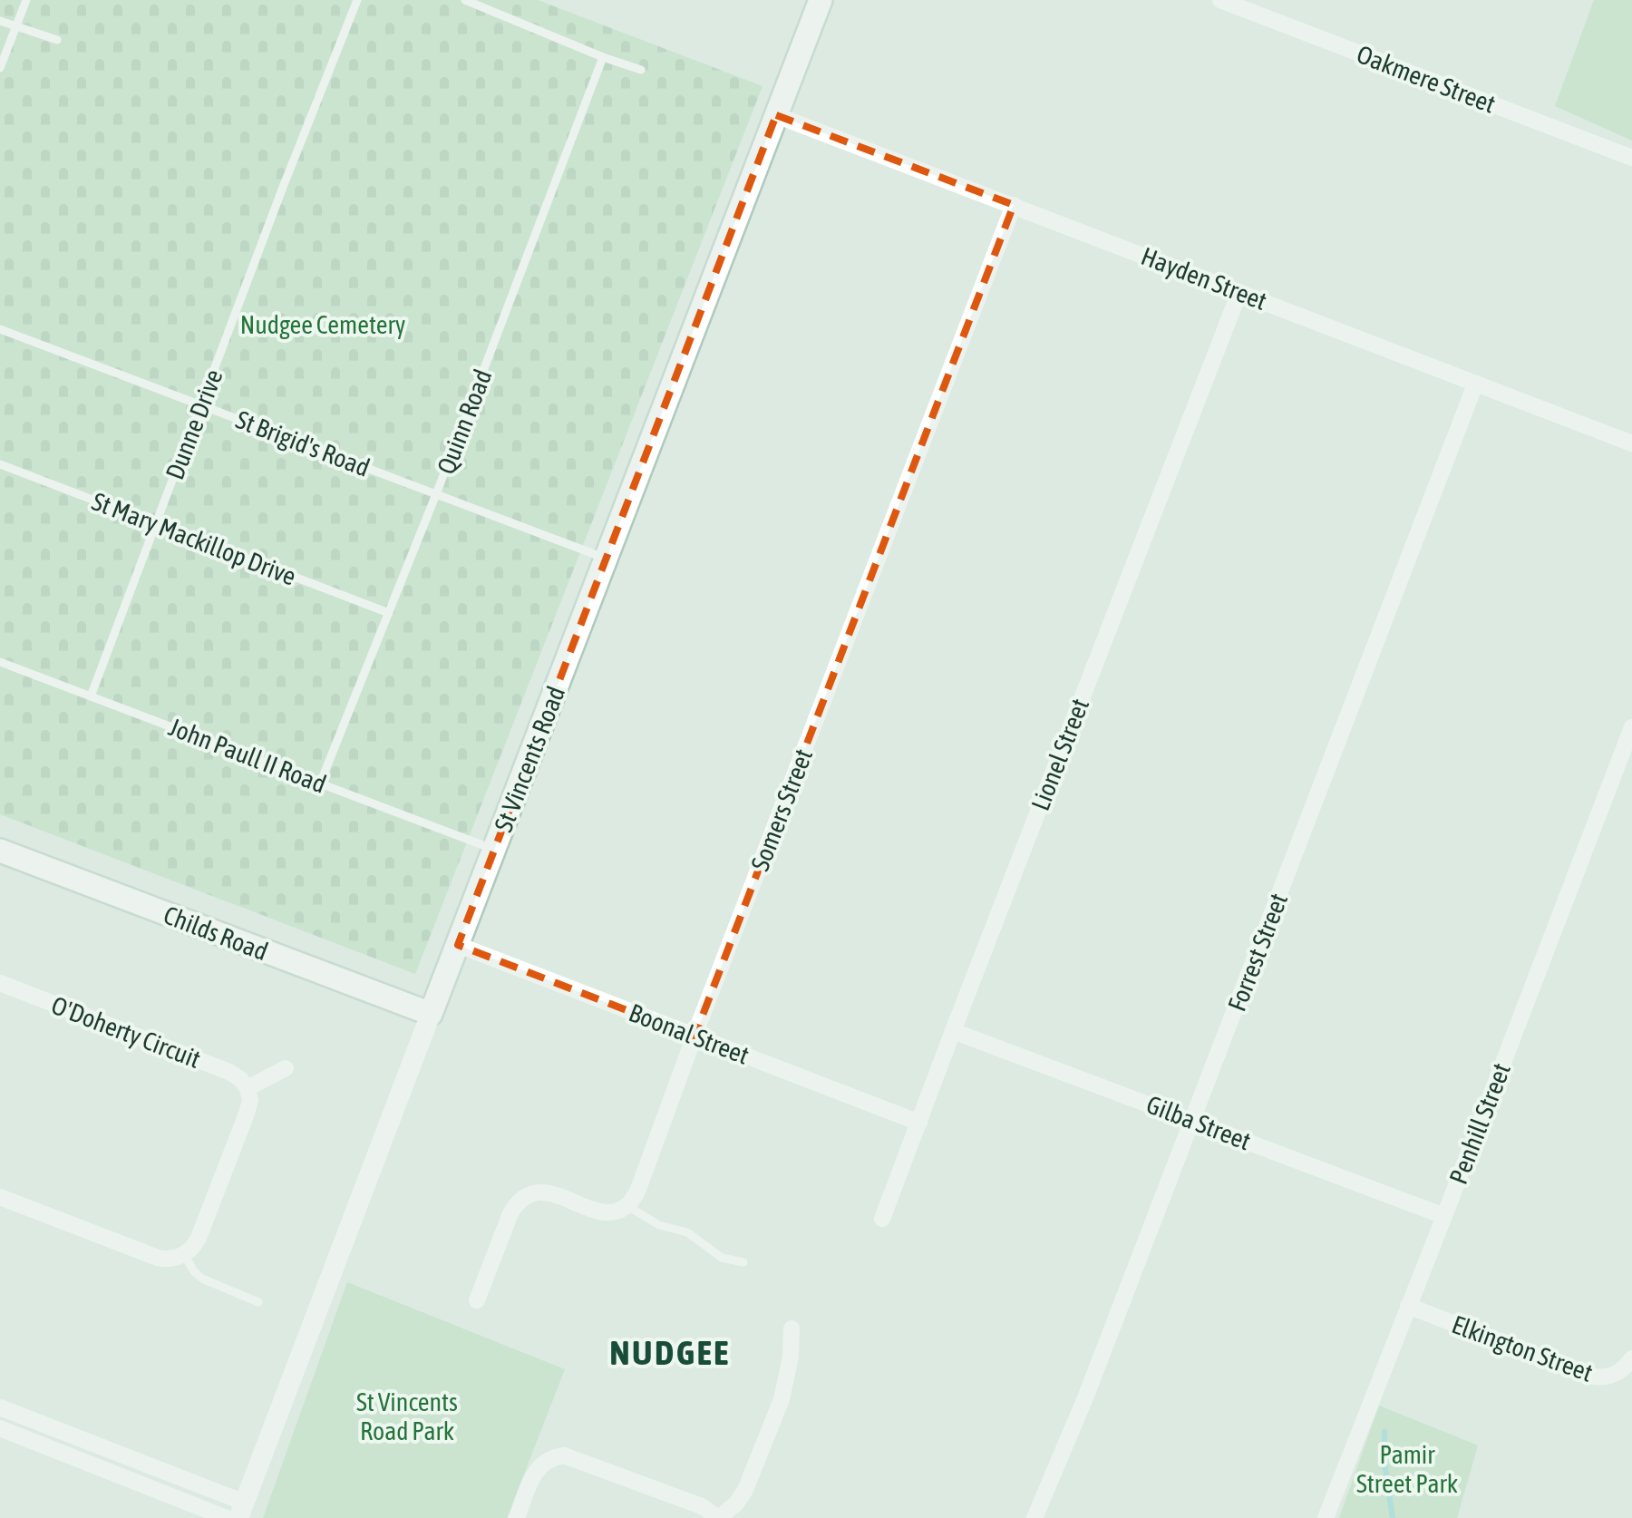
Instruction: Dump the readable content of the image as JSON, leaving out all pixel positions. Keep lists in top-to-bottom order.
{
  "streets": {
    "main road": ["St Vincents Road", "Childs Road"],
    "street": [
      "Oakmere Street",
      "Hayden Street",
      "Lionel Street",
      "Somers Street",
      "Forrest Street",
      "O'Doherty Circuit",
      "Boonal Street",
      "Gilba Street",
      "Penhill Street",
      "Elkington Street"
    ],
    "lane": [
      "Quinn Road",
      "Dunne Drive",
      "St Brigid's Road",
      "St Mary Mackillop Drive",
      "John Paull II Road"
    ]
  },
  "crossings": [
    ["Hayden Street", "Lionel Street"],
    ["Hayden Street", "St Vincents Road"],
    ["Hayden Street", "Somers Street"],
    ["Hayden Street", "Forrest Street"],
    ["Quinn Road", "St Brigid's Road"],
    ["Quinn Road", "St Mary Mackillop Drive"],
    ["Quinn Road", "John Paull II Road"],
    ["Dunne Drive", "St Brigid's Road"],
    ["Dunne Drive", "St Mary Mackillop Drive"],
    ["Dunne Drive", "John Paull II Road"],
    ["St Brigid's Road", "St Vincents Road"],
    ["Lionel Street", "Boonal Street"],
    ["Lionel Street", "Gilba Street"],
    ["John Paull II Road", "St Vincents Road"],
    ["St Vincents Road", "Childs Road"],
    ["St Vincents Road", "Boonal Street"],
    ["Somers Street", "Boonal Street"],
    ["Forrest Street", "Gilba Street"],
    ["Gilba Street", "Penhill Street"],
    ["Penhill Street", "Elkington Street"]
  ],
  "districts": ["NUDGEE"],
  "parks": ["Nudgee Cemetery", "St Vincents Road Park", "Pamir Street Park"]
}
